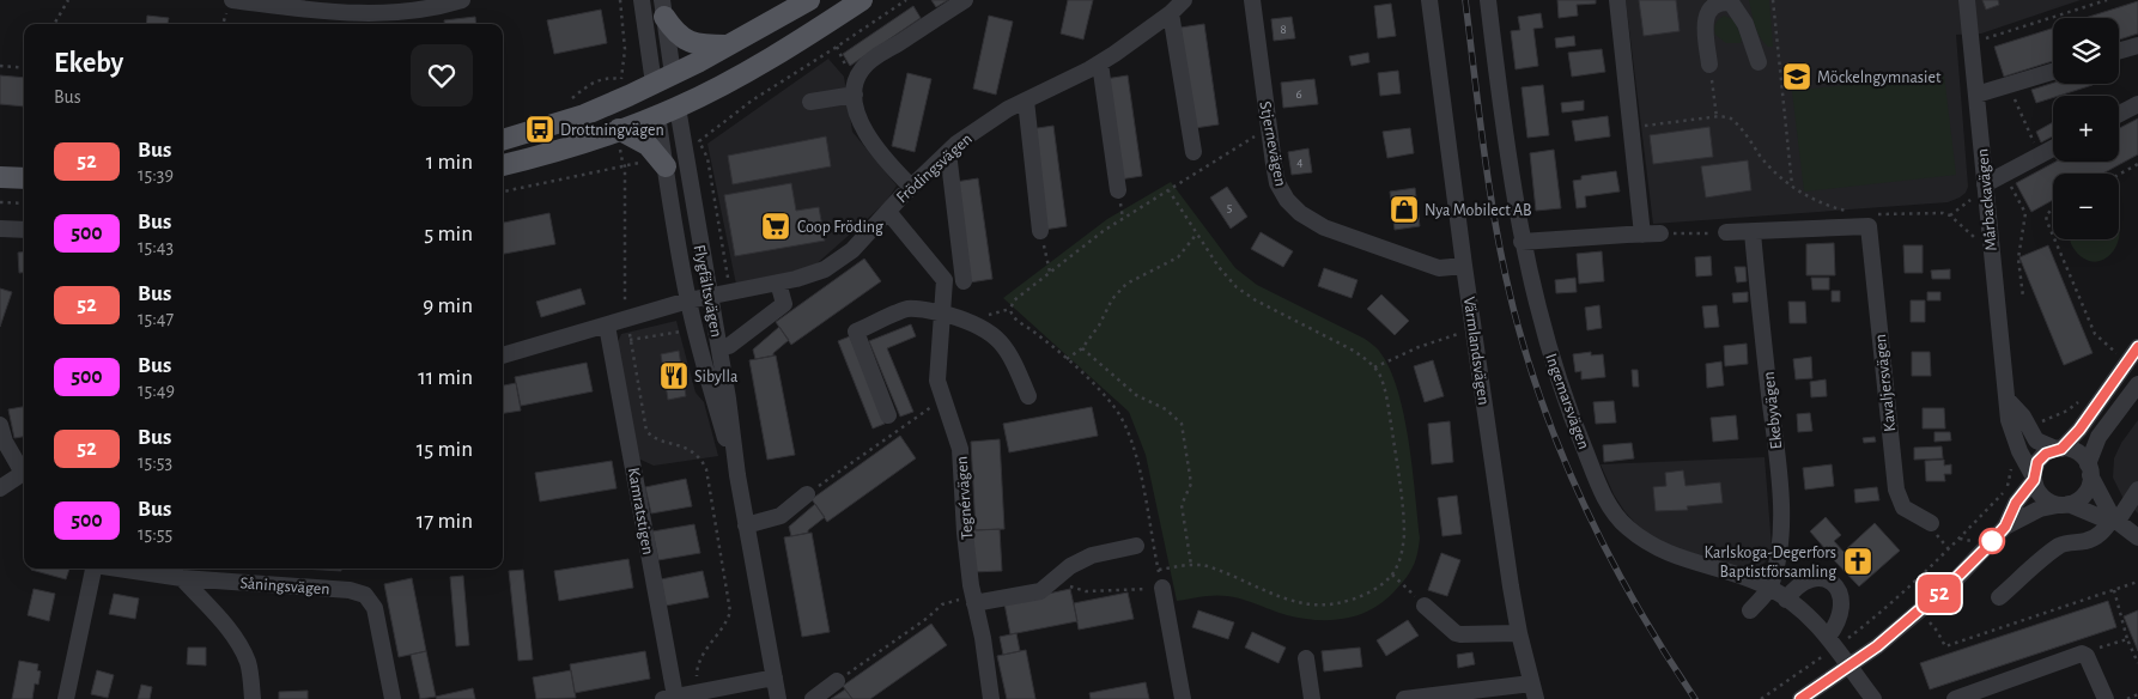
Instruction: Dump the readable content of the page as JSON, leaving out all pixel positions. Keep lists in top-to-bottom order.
{
  "streets": {
    "street": [
      "Stjernevägen",
      "Frödingsvägen",
      "Mårbackavägen",
      "Flygfältsvägen",
      "Värmlandsvägen",
      "Kavaljersvägen",
      "Ingemarsvägen",
      "Ekebyvägen",
      "Tegnérvägen",
      "Kamratstigen",
      "Såningsvägen"
    ]
  },
  "crossings": [
    ["Stjernevägen", "Värmlandsvägen"],
    ["Frödingsvägen", "Flygfältsvägen"],
    ["Frödingsvägen", "Tegnérvägen"],
    ["Frödingsvägen", "Kamratstigen"],
    ["Kavaljersvägen", "Ekebyvägen"],
    ["Ingemarsvägen", "Ekebyvägen"]
  ],
  "places": {
    "school or university": ["Möckelngymnasiet"],
    "bus stop": ["Drottningvägen"],
    "shop": ["Nya Mobilect AB"],
    "supermarket": ["Coop Fröding"],
    "restaurant": ["Sibylla"],
    "church": ["Karlskoga-Degerfors Baptistförsamling"]
  },
  "lines": ["bus line 52"],
  "house_numbers": [
    "8",
    "6",
    "4",
    "5"
  ],
  "page": {
    "on_map": "52",
    "map_buttons": ["+", "−"],
    "heading": ["Ekeby", "Bus"],
    "list": [
      {
        "mark": "52",
        "name": "Bus",
        "note": "15:39",
        "value": "1 min"
      },
      {
        "mark": "500",
        "name": "Bus",
        "note": "15:43",
        "value": "5 min"
      },
      {
        "mark": "52",
        "name": "Bus",
        "note": "15:47",
        "value": "9 min"
      },
      {
        "mark": "500",
        "name": "Bus",
        "note": "15:49",
        "value": "11 min"
      },
      {
        "mark": "52",
        "name": "Bus",
        "note": "15:53",
        "value": "15 min"
      },
      {
        "mark": "500",
        "name": "Bus",
        "note": "15:55",
        "value": "17 min"
      }
    ]
  }
}
